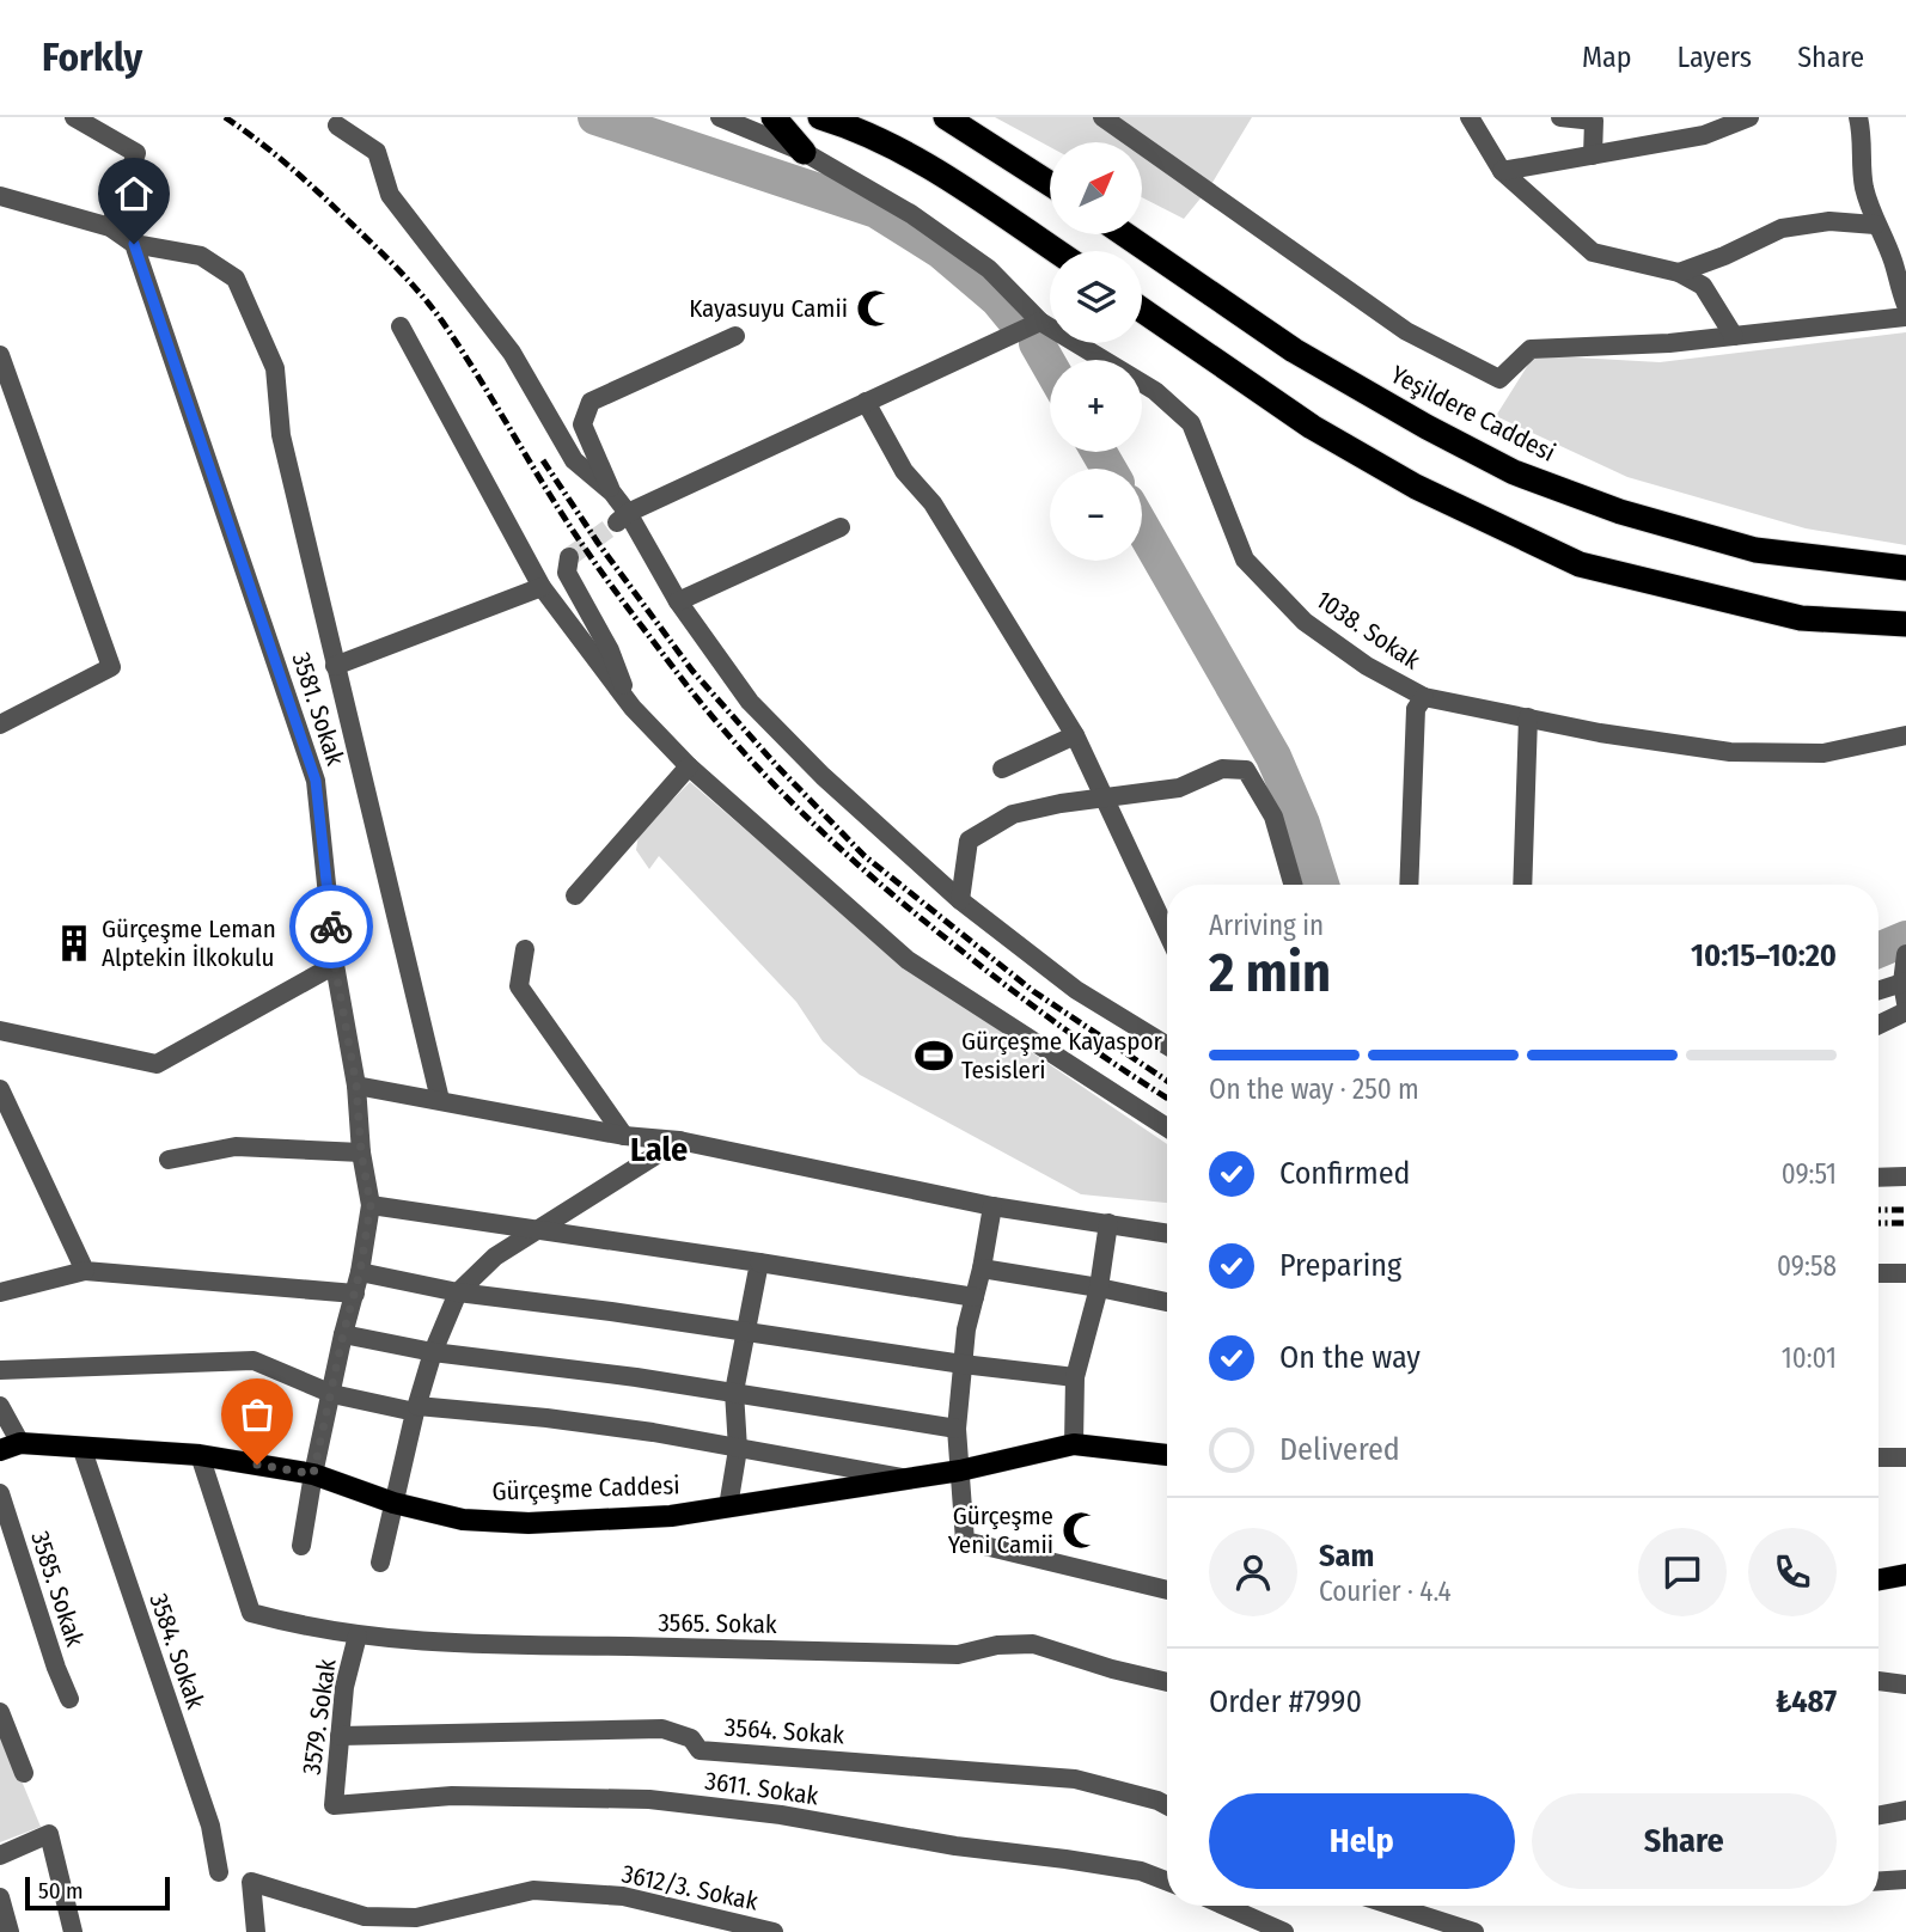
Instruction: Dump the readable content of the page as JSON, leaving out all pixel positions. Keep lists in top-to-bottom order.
{
  "streets": {
    "highway": ["Yeşildere Caddesi"],
    "main road": ["Gürçeşme Caddesi"],
    "street": [
      "1038. Sokak",
      "3581. Sokak",
      "3585. Sokak",
      "3565. Sokak",
      "3584. Sokak",
      "3579. Sokak",
      "3564. Sokak",
      "3611. Sokak",
      "3612/3. Sokak"
    ]
  },
  "crossings": [
    ["3581. Sokak", "Gürçeşme Caddesi"],
    ["Gürçeşme Caddesi", "3565. Sokak"],
    ["Gürçeşme Caddesi", "3584. Sokak"],
    ["3565. Sokak", "3579. Sokak"],
    ["3579. Sokak", "3564. Sokak"],
    ["3579. Sokak", "3611. Sokak"]
  ],
  "districts": ["Lale"],
  "places": {
    "mosque": ["Kayasuyu Camii", "Gürçeşme Yeni Camii"],
    "building": ["Gürçeşme Leman Alptekin İlkokulu"],
    "sports": ["Gürçeşme Kayaspor Tesisleri"]
  },
  "scale_bar": "50 m",
  "north": "top right",
  "page": {
    "header": "Forkly",
    "nav": ["Map", "Layers", "Share"],
    "map_buttons": ["+", "−"],
    "heading": ["2 min", "Arriving in", "10:15–10:20"],
    "panel": [
      "Sam",
      "Courier · 4.4",
      "Order #7990",
      "₺487"
    ],
    "bar": "On the way · 250 m",
    "list": [
      ["Confirmed", "09:51"],
      ["Preparing", "09:58"],
      ["On the way", "10:01"],
      "Delivered"
    ],
    "buttons": ["Help", "Share"],
    "scale": "50 m"
  }
}
